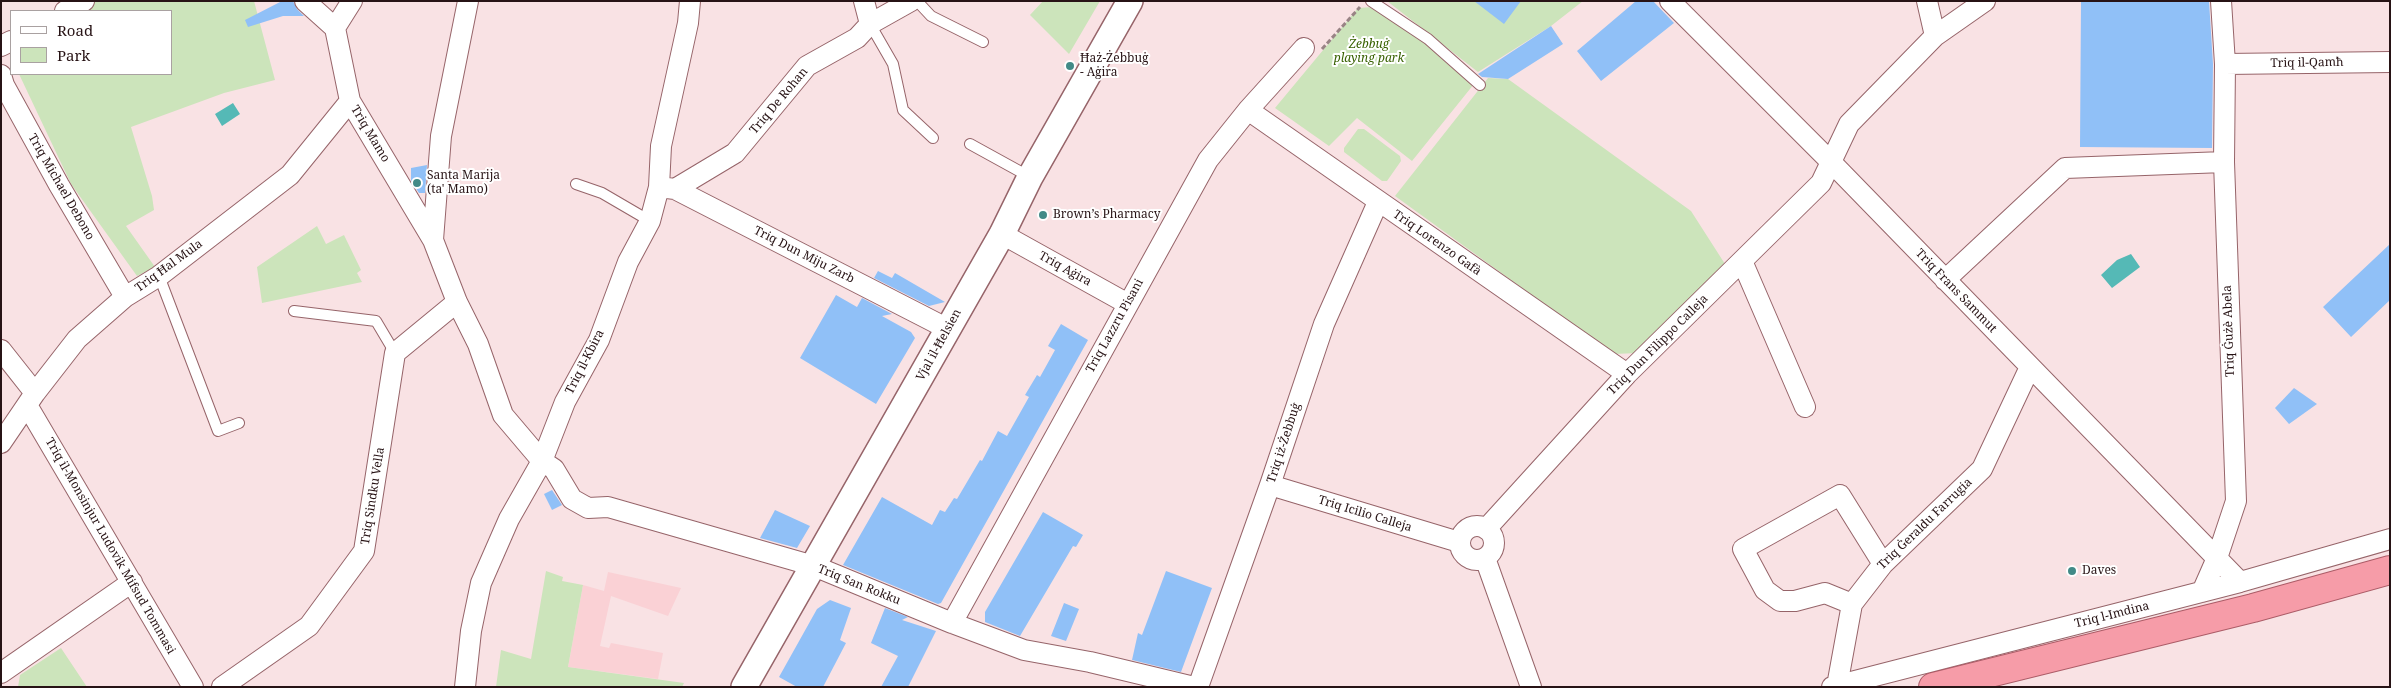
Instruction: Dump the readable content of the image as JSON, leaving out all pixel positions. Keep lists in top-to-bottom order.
{
  "streets": {
    "street": [
      "Triq il-Qamħ",
      "Triq De Rohan",
      "Triq Mamo",
      "Triq Michael Debono",
      "Triq Lorenzo Gafà",
      "Triq Dun Miju Zarb",
      "Triq Ħal Mula",
      "Triq Aġira",
      "Triq Frans Sammut",
      "Triq Lazzru Pisani",
      "Triq Ġużè Abela",
      "Vjal il-Ħelsien",
      "Triq Dun Filippo Calleja",
      "Triq il-Kbira",
      "Triq iż-Żebbuġ",
      "Triq Sindku Vella",
      "Triq Icilio Calleja",
      "Triq Ġeraldu Farrugia",
      "Triq il-Monsinjur Ludovik Mifsud Tommasi",
      "Triq San Rokku",
      "Triq l-Imdina"
    ]
  },
  "crossings": [
    ["Triq il-Qamħ", "Triq Ġużè Abela"],
    ["Triq De Rohan", "Triq Dun Miju Zarb"],
    ["Triq De Rohan", "Triq il-Kbira"],
    ["Triq Mamo", "Triq Ħal Mula"],
    ["Triq Mamo", "Triq il-Kbira"],
    ["Triq Mamo", "Triq San Rokku"],
    ["Triq Michael Debono", "Triq Ħal Mula"],
    ["Triq Lorenzo Gafà", "Triq Lazzru Pisani"],
    ["Triq Lorenzo Gafà", "Triq Dun Filippo Calleja"],
    ["Triq Lorenzo Gafà", "Triq iż-Żebbuġ"],
    ["Triq Dun Miju Zarb", "Vjal il-Ħelsien"],
    ["Triq Dun Miju Zarb", "Triq il-Kbira"],
    ["Triq Ħal Mula", "Triq il-Monsinjur Ludovik Mifsud Tommasi"],
    ["Triq Aġira", "Triq Lazzru Pisani"],
    ["Triq Aġira", "Vjal il-Ħelsien"],
    ["Triq Frans Sammut", "Triq Ġużè Abela"],
    ["Triq Frans Sammut", "Triq Dun Filippo Calleja"],
    ["Triq Frans Sammut", "Triq Ġeraldu Farrugia"],
    ["Triq Frans Sammut", "Triq l-Imdina"],
    ["Triq Lazzru Pisani", "Triq San Rokku"],
    ["Triq Ġużè Abela", "Triq l-Imdina"],
    ["Vjal il-Ħelsien", "Triq San Rokku"],
    ["Triq Dun Filippo Calleja", "Triq Icilio Calleja"],
    ["Triq il-Kbira", "Triq San Rokku"],
    ["Triq iż-Żebbuġ", "Triq Icilio Calleja"],
    ["Triq Ġeraldu Farrugia", "Triq l-Imdina"]
  ],
  "parks": ["Żebbuġ playing park"],
  "places": [
    "Ħaż-Żebbuġ - Aġira",
    "Santa Marija (ta' Mamo)",
    "Brown’s Pharmacy",
    "Daves"
  ],
  "legend": ["Road", "Park"]
}
